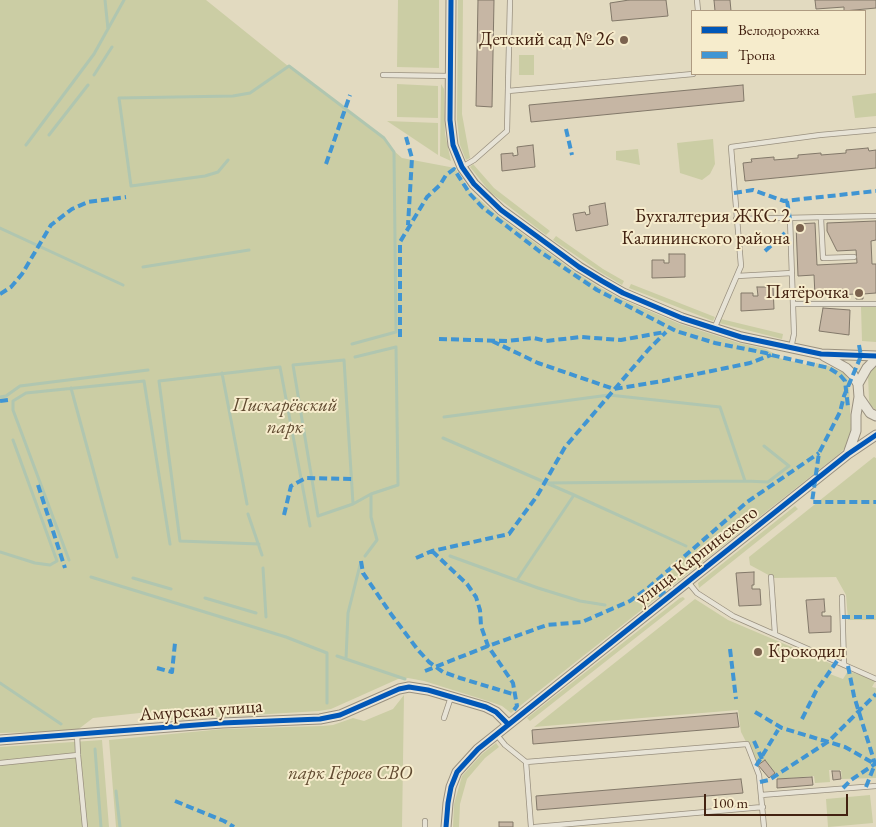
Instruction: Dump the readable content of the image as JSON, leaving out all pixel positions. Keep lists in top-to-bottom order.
{
  "streets": {
    "street": ["улица Карпинского", "Амурская улица"]
  },
  "parks": ["Пискарёвский парк", "парк Героев СВО"],
  "places": [
    "Детский сад № 26",
    "Бухгалтерия ЖКС 2 Калининского района",
    "Пятёрочка",
    "Крокодил"
  ],
  "legend": ["Велодорожка", "Тропа"],
  "scale_bar": "100 m"
}
